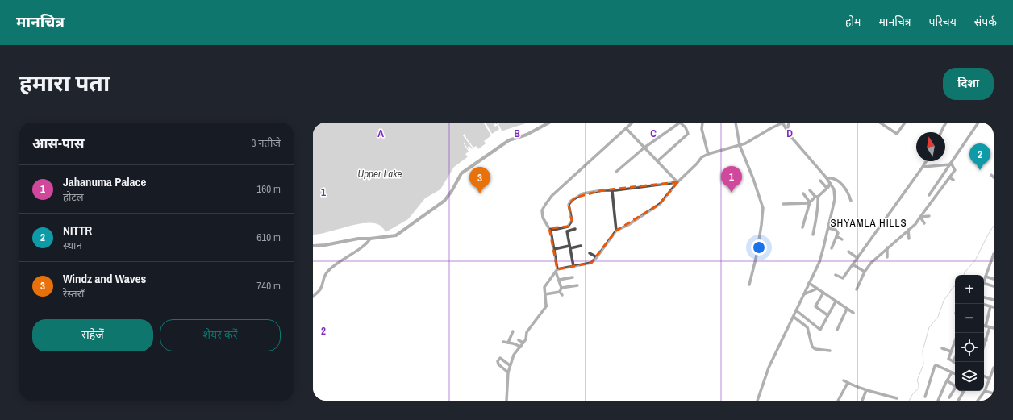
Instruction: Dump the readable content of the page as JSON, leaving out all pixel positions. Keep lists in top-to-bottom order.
{
  "districts": ["SHYAMLA HILLS"],
  "water": ["Upper Lake"],
  "north": "top",
  "page": {
    "header": "मानचित्र",
    "nav": [
      "होम",
      "मानचित्र",
      "परिचय",
      "संपर्क"
    ],
    "title": "हमारा पता",
    "buttons": [
      "दिशा",
      ["सहेजें", "शेयर करें"]
    ],
    "heading": ["आस-पास", "3 नतीजे"],
    "pins": ["2", "1", "3"],
    "list": [
      {
        "mark": "1",
        "name": "Jahanuma Palace",
        "note": "होटल",
        "value": "160 m"
      },
      {
        "mark": "2",
        "name": "NITTR",
        "note": "स्थान",
        "value": "610 m"
      },
      {
        "mark": "3",
        "name": "Windz and Waves",
        "note": "रेस्तराँ",
        "value": "740 m"
      }
    ],
    "map_buttons": ["+", "−"]
  },
  "grid": {
    "columns": [
      "A",
      "B",
      "C",
      "D"
    ],
    "rows": ["1", "2"]
  }
}
